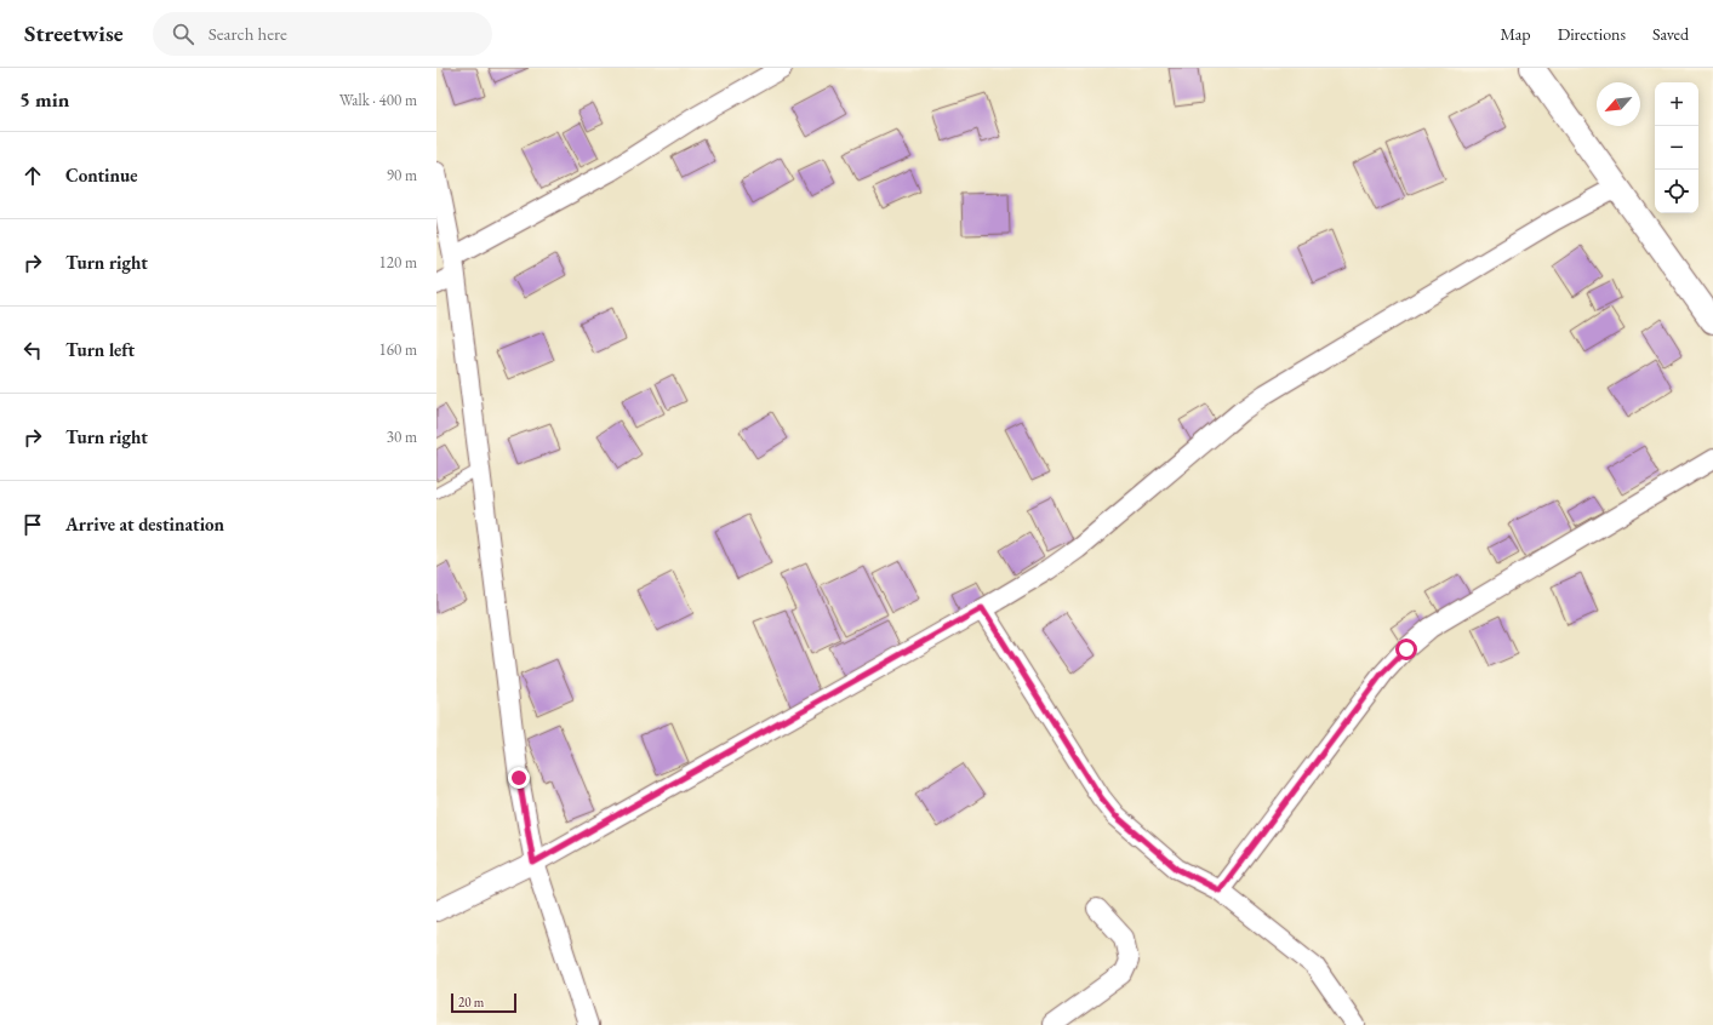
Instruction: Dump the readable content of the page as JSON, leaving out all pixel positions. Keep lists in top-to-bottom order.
{
  "scale_bar": "20 m",
  "north": "bottom left",
  "page": {
    "header": "Streetwise",
    "search": "Search here",
    "nav": ["Map", "Directions", "Saved"],
    "heading": ["5 min", "Walk · 400 m"],
    "map_buttons": ["+", "−"],
    "list": [
      ["Continue", "90 m"],
      ["Turn right", "120 m"],
      ["Turn left", "160 m"],
      ["Turn right", "30 m"],
      "Arrive at destination"
    ],
    "scale": "20 m"
  }
}
